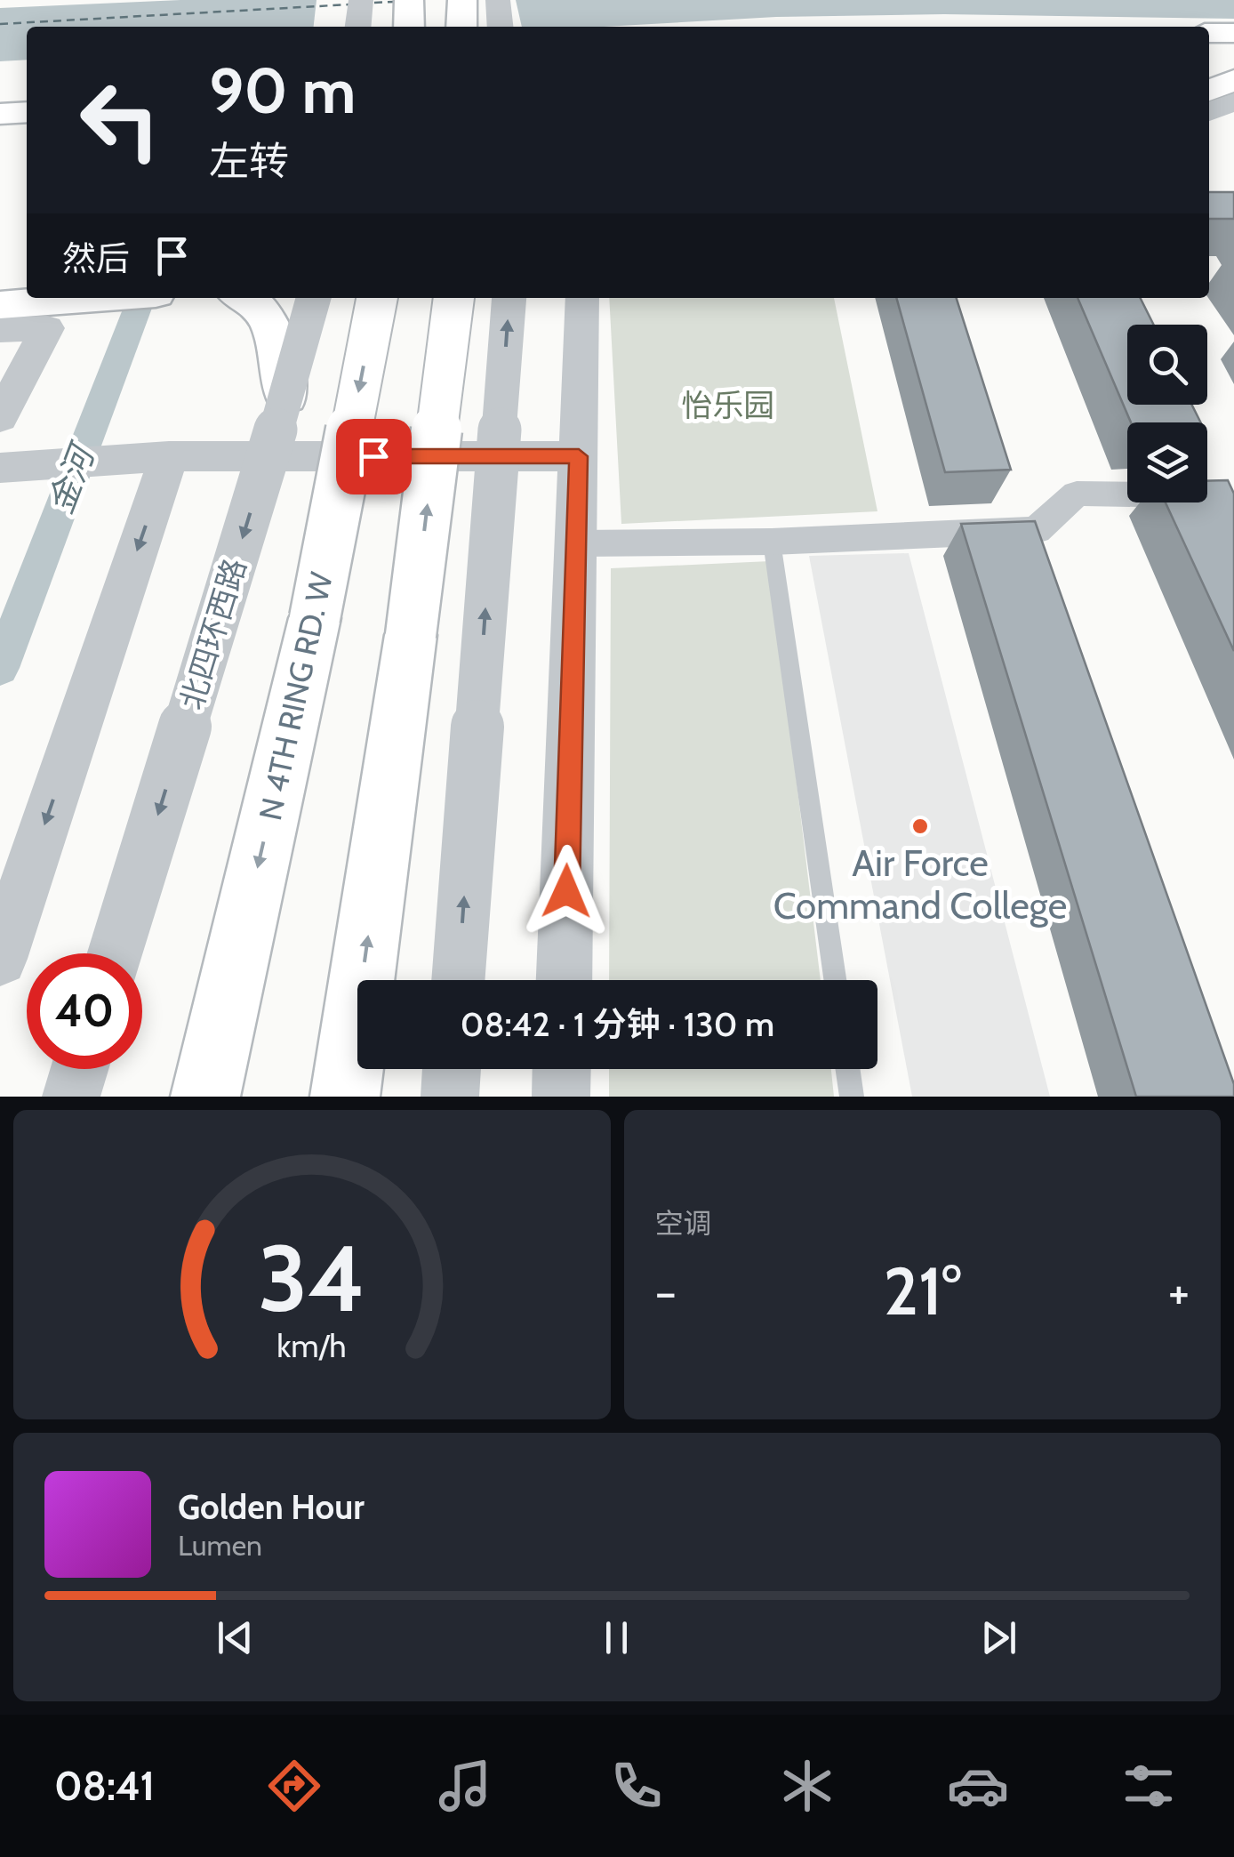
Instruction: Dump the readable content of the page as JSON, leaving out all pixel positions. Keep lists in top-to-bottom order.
{
  "streets": {
    "highway": ["N 4TH RING RD. W"],
    "street": ["北四环西路"]
  },
  "water": ["金河"],
  "parks": ["怡乐园"],
  "places": ["Air Force Command College"],
  "page": {
    "turn": ["90 m", "左转"],
    "then": "然后",
    "limit": "40",
    "trip": "08:42 · 1 分钟 · 130 m",
    "tile": "空调",
    "heat": ["−", "21°", "+"],
    "song": ["Golden Hour", "Lumen"],
    "tabs": "08:41",
    "gauge": ["34", "km/h"]
  }
}
